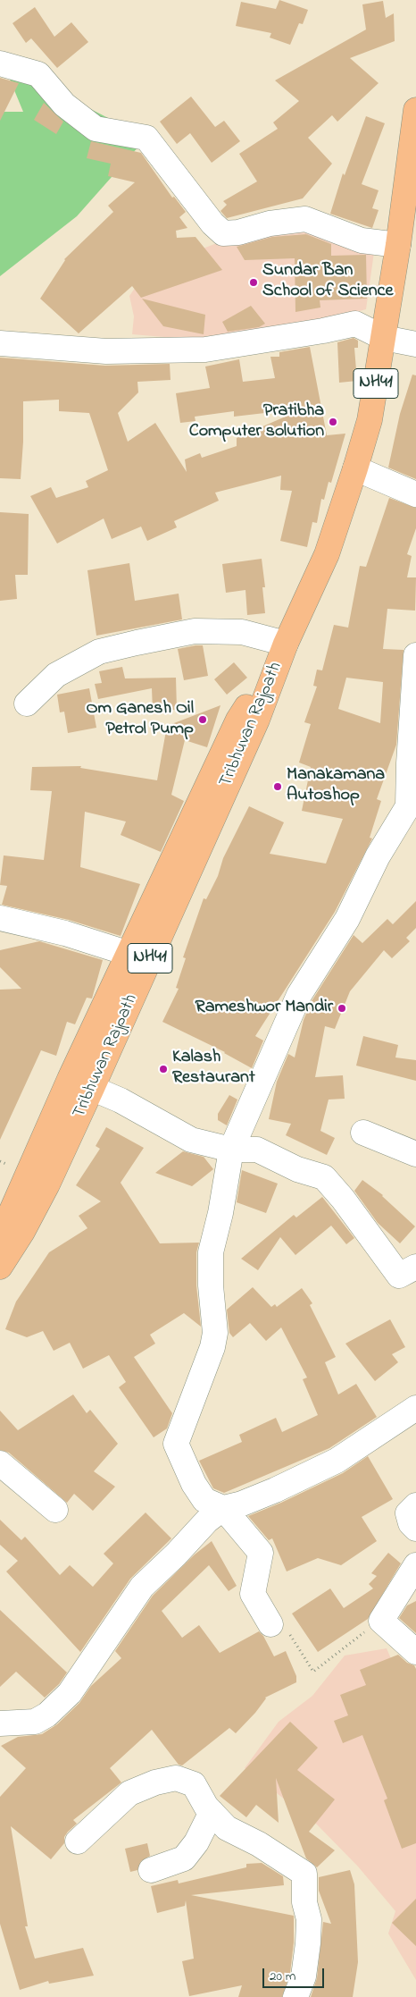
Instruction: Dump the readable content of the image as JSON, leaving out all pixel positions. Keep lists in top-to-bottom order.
{
  "streets": {
    "highway": ["NH41", "Tribhuvan Rajpath"]
  },
  "places": [
    "Sundar Ban School of Science",
    "Pratibha Computer solution",
    "Om Ganesh Oil Petrol Pump",
    "Manakamana Autoshop",
    "Rameshwor Mandir",
    "Kalash Restaurant"
  ],
  "scale_bar": "20 m"
}
